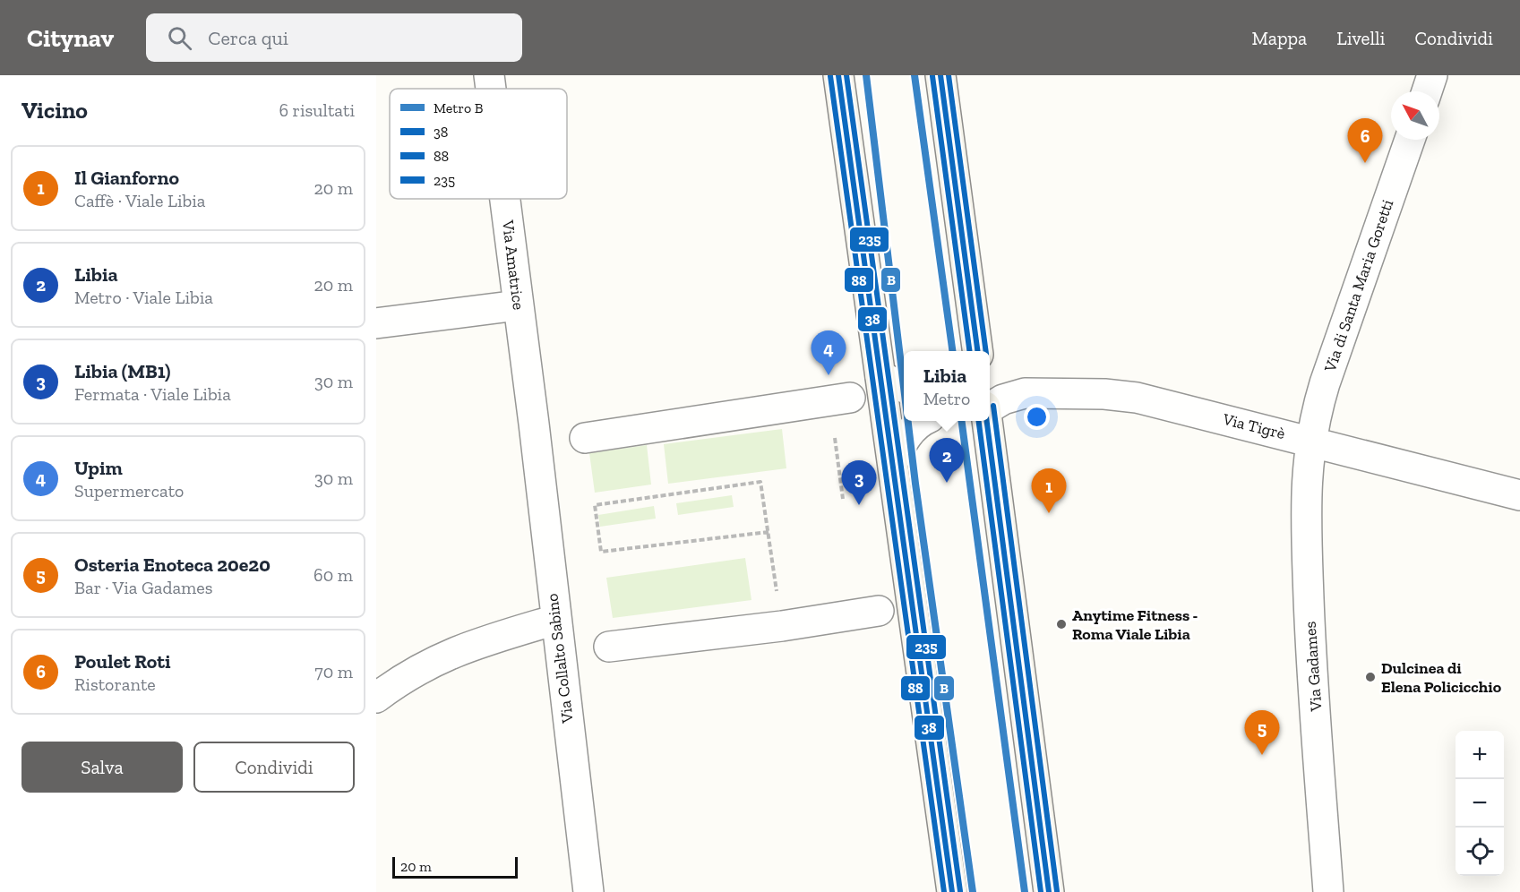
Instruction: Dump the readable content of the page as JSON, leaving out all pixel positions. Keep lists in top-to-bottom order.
{
  "streets": {
    "street": [
      "Via Amatrice",
      "Via di Santa Maria Goretti",
      "Via Tigrè",
      "Via Collalto Sabino",
      "Via Gadames"
    ]
  },
  "crossings": [
    ["Via Amatrice", "Via Collalto Sabino"],
    ["Via di Santa Maria Goretti", "Via Tigrè"],
    ["Via di Santa Maria Goretti", "Via Gadames"],
    ["Via Tigrè", "Via Gadames"]
  ],
  "places": ["Anytime Fitness - Roma Viale Libia", "Dulcinea di Elena Policicchio"],
  "lines": [
    "metro line B",
    "transit line 38",
    "transit line 235",
    "transit line 88"
  ],
  "legend": [
    "Metro B",
    "38",
    "88",
    "235"
  ],
  "scale_bar": "20 m",
  "north": "top left",
  "page": {
    "header": "Citynav",
    "search": "Cerca qui",
    "nav": ["Mappa", "Livelli", "Condividi"],
    "heading": ["Vicino", "6 risultati"],
    "pins": [
      "6",
      "4",
      "2",
      "3",
      "1",
      "5"
    ],
    "list": [
      {
        "mark": "1",
        "name": "Il Gianforno",
        "note": "Caffè · Viale Libia",
        "value": "20 m"
      },
      {
        "mark": "2",
        "name": "Libia",
        "note": "Metro · Viale Libia",
        "value": "20 m"
      },
      {
        "mark": "3",
        "name": "Libia (MB1)",
        "note": "Fermata · Viale Libia",
        "value": "30 m"
      },
      {
        "mark": "4",
        "name": "Upim",
        "note": "Supermercato",
        "value": "30 m"
      },
      {
        "mark": "5",
        "name": "Osteria Enoteca 20e20",
        "note": "Bar · Via Gadames",
        "value": "60 m"
      },
      {
        "mark": "6",
        "name": "Poulet Roti",
        "note": "Ristorante",
        "value": "70 m"
      }
    ],
    "popup": ["Libia", "Metro"],
    "buttons": ["Salva", "Condividi"],
    "map_buttons": ["+", "−"],
    "scale": "20 m"
  }
}
